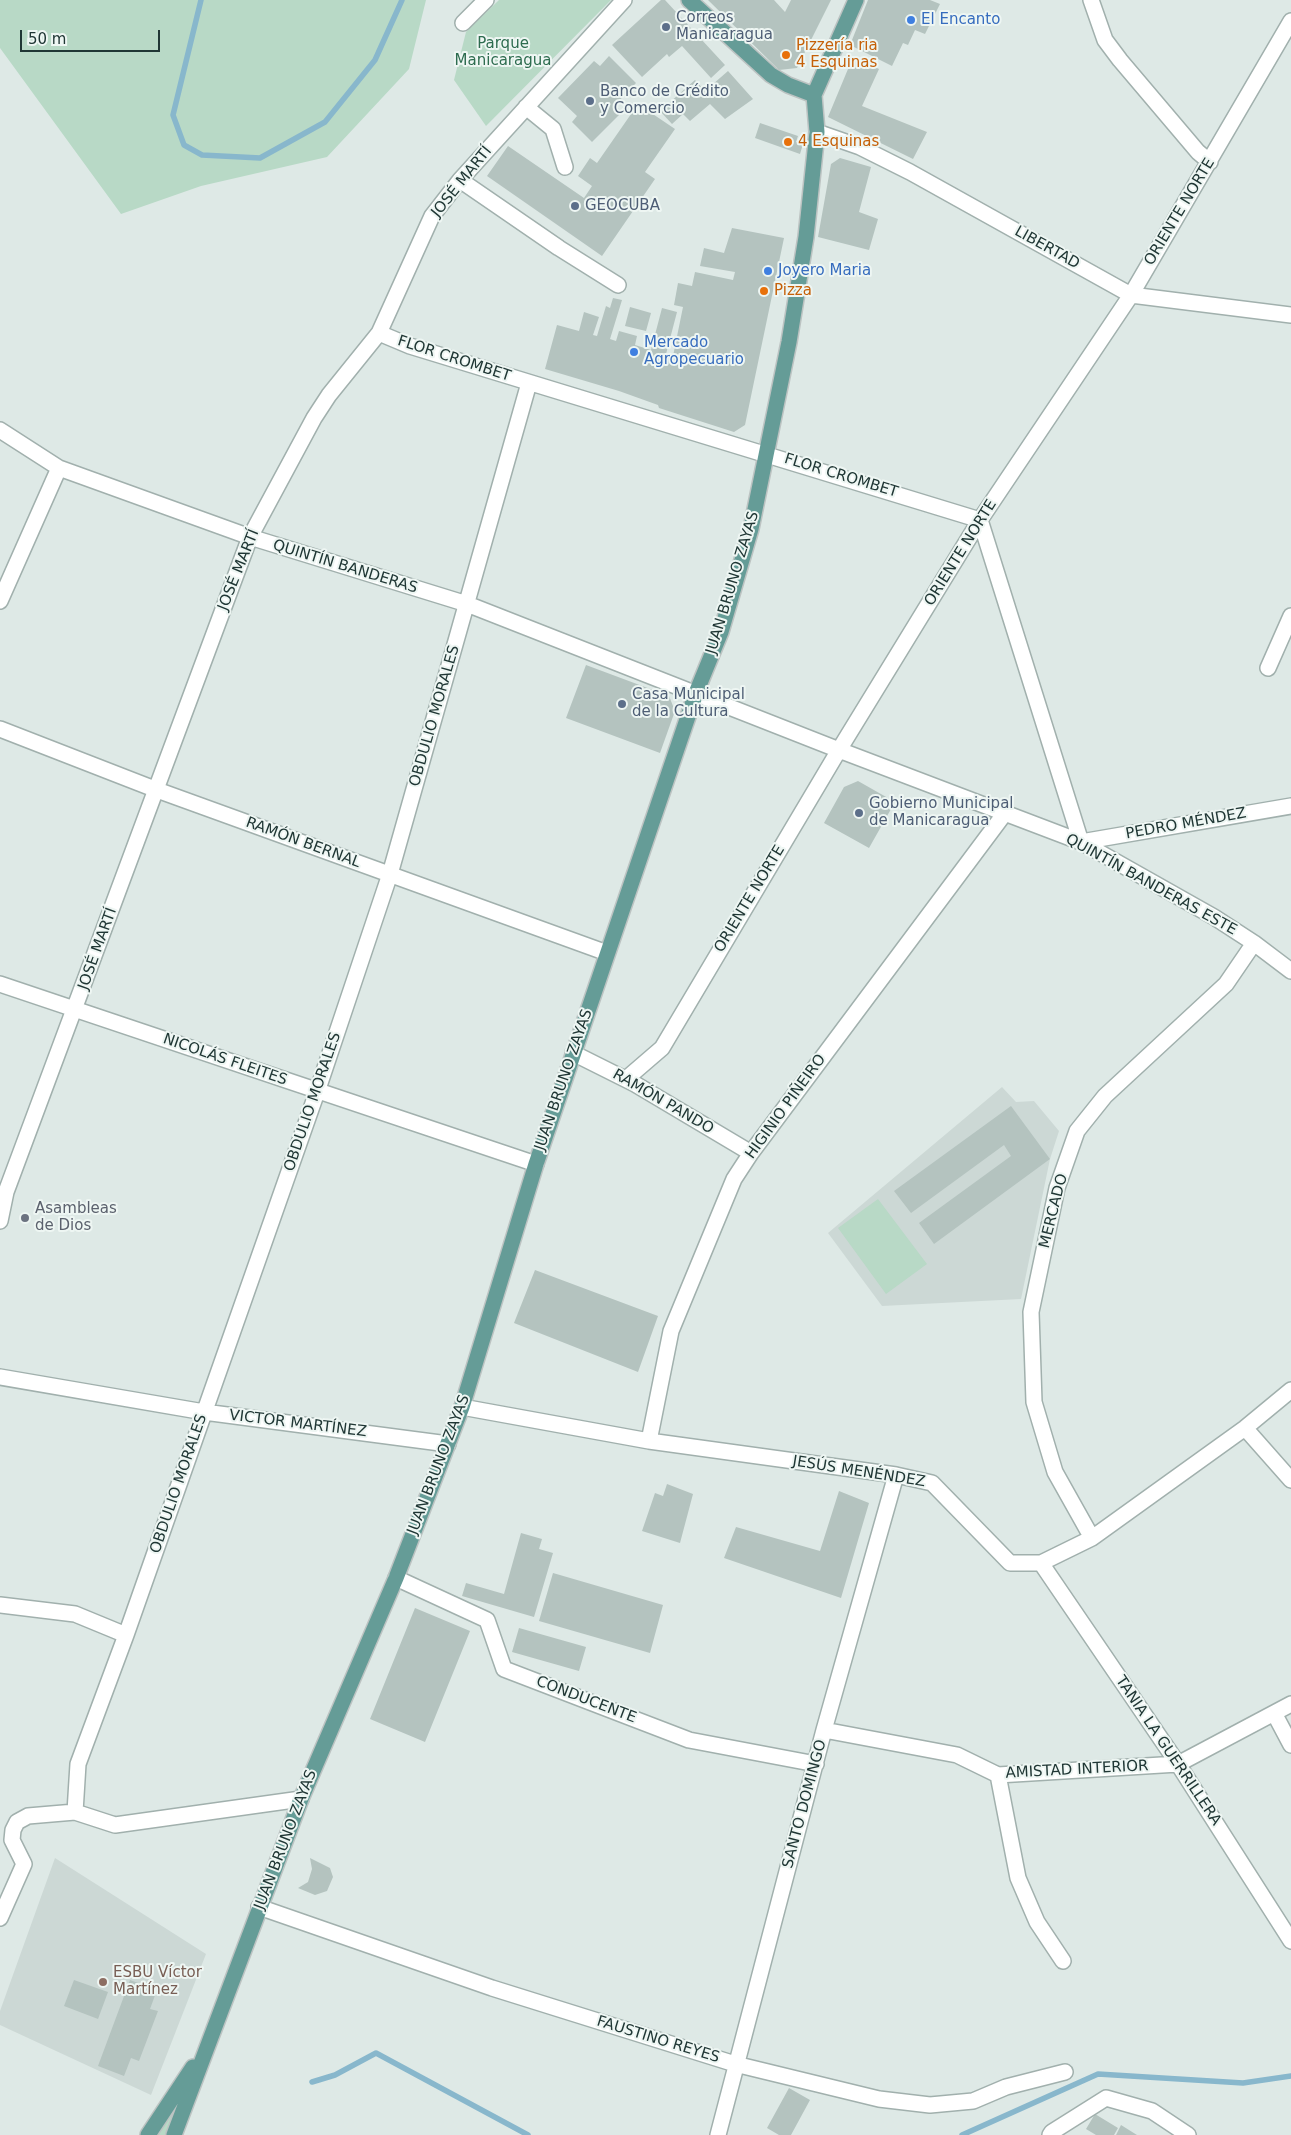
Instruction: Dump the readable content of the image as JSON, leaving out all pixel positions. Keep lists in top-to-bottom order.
{
  "streets": {
    "main road": ["JUAN BRUNO ZAYAS"],
    "street": [
      "JOSÉ MARTÍ",
      "ORIENTE NORTE",
      "LIBERTAD",
      "FLOR CROMBET",
      "QUINTÍN BANDERAS",
      "OBDULIO MORALES",
      "PEDRO MÉNDEZ",
      "RAMÓN BERNAL",
      "QUINTÍN BANDERAS ESTE",
      "NICOLÁS FLEITES",
      "RAMÓN PANDO",
      "HIGINIO PIÑEIRO",
      "MERCADO",
      "VICTOR MARTÍNEZ",
      "JESÚS MENÉNDEZ",
      "CONDUCENTE",
      "TANIA LA GUERRILLERA",
      "AMISTAD INTERIOR",
      "SANTO DOMINGO",
      "FAUSTINO REYES"
    ]
  },
  "crossings": [
    ["JOSÉ MARTÍ", "FLOR CROMBET"],
    ["JOSÉ MARTÍ", "QUINTÍN BANDERAS"],
    ["JOSÉ MARTÍ", "RAMÓN BERNAL"],
    ["JOSÉ MARTÍ", "NICOLÁS FLEITES"],
    ["ORIENTE NORTE", "LIBERTAD"],
    ["ORIENTE NORTE", "FLOR CROMBET"],
    ["ORIENTE NORTE", "QUINTÍN BANDERAS ESTE"],
    ["ORIENTE NORTE", "RAMÓN PANDO"],
    ["LIBERTAD", "JUAN BRUNO ZAYAS"],
    ["FLOR CROMBET", "JUAN BRUNO ZAYAS"],
    ["FLOR CROMBET", "OBDULIO MORALES"],
    ["QUINTÍN BANDERAS", "JUAN BRUNO ZAYAS"],
    ["QUINTÍN BANDERAS", "OBDULIO MORALES"],
    ["QUINTÍN BANDERAS", "QUINTÍN BANDERAS ESTE"],
    ["JUAN BRUNO ZAYAS", "RAMÓN BERNAL"],
    ["JUAN BRUNO ZAYAS", "QUINTÍN BANDERAS ESTE"],
    ["JUAN BRUNO ZAYAS", "NICOLÁS FLEITES"],
    ["JUAN BRUNO ZAYAS", "RAMÓN PANDO"],
    ["JUAN BRUNO ZAYAS", "VICTOR MARTÍNEZ"],
    ["JUAN BRUNO ZAYAS", "JESÚS MENÉNDEZ"],
    ["JUAN BRUNO ZAYAS", "CONDUCENTE"],
    ["JUAN BRUNO ZAYAS", "FAUSTINO REYES"],
    ["OBDULIO MORALES", "RAMÓN BERNAL"],
    ["OBDULIO MORALES", "NICOLÁS FLEITES"],
    ["OBDULIO MORALES", "VICTOR MARTÍNEZ"],
    ["PEDRO MÉNDEZ", "QUINTÍN BANDERAS ESTE"],
    ["QUINTÍN BANDERAS ESTE", "HIGINIO PIÑEIRO"],
    ["QUINTÍN BANDERAS ESTE", "MERCADO"],
    ["RAMÓN PANDO", "HIGINIO PIÑEIRO"],
    ["HIGINIO PIÑEIRO", "JESÚS MENÉNDEZ"],
    ["MERCADO", "JESÚS MENÉNDEZ"],
    ["JESÚS MENÉNDEZ", "TANIA LA GUERRILLERA"],
    ["JESÚS MENÉNDEZ", "SANTO DOMINGO"],
    ["CONDUCENTE", "SANTO DOMINGO"],
    ["TANIA LA GUERRILLERA", "AMISTAD INTERIOR"],
    ["AMISTAD INTERIOR", "SANTO DOMINGO"],
    ["SANTO DOMINGO", "FAUSTINO REYES"]
  ],
  "parks": ["Parque Manicaragua"],
  "places": [
    "El Encanto",
    "Correos Manicaragua",
    "Pizzería ria 4 Esquinas",
    "Banco de Crédito y Comercio",
    "4 Esquinas",
    "GEOCUBA",
    "Joyero Maria",
    "Pizza",
    "Mercado Agropecuario",
    "Casa Municipal de la Cultura",
    "Gobierno Municipal de Manicaragua",
    "Asambleas de Dios",
    "ESBU Víctor Martínez"
  ],
  "scale_bar": "50 m"
}
